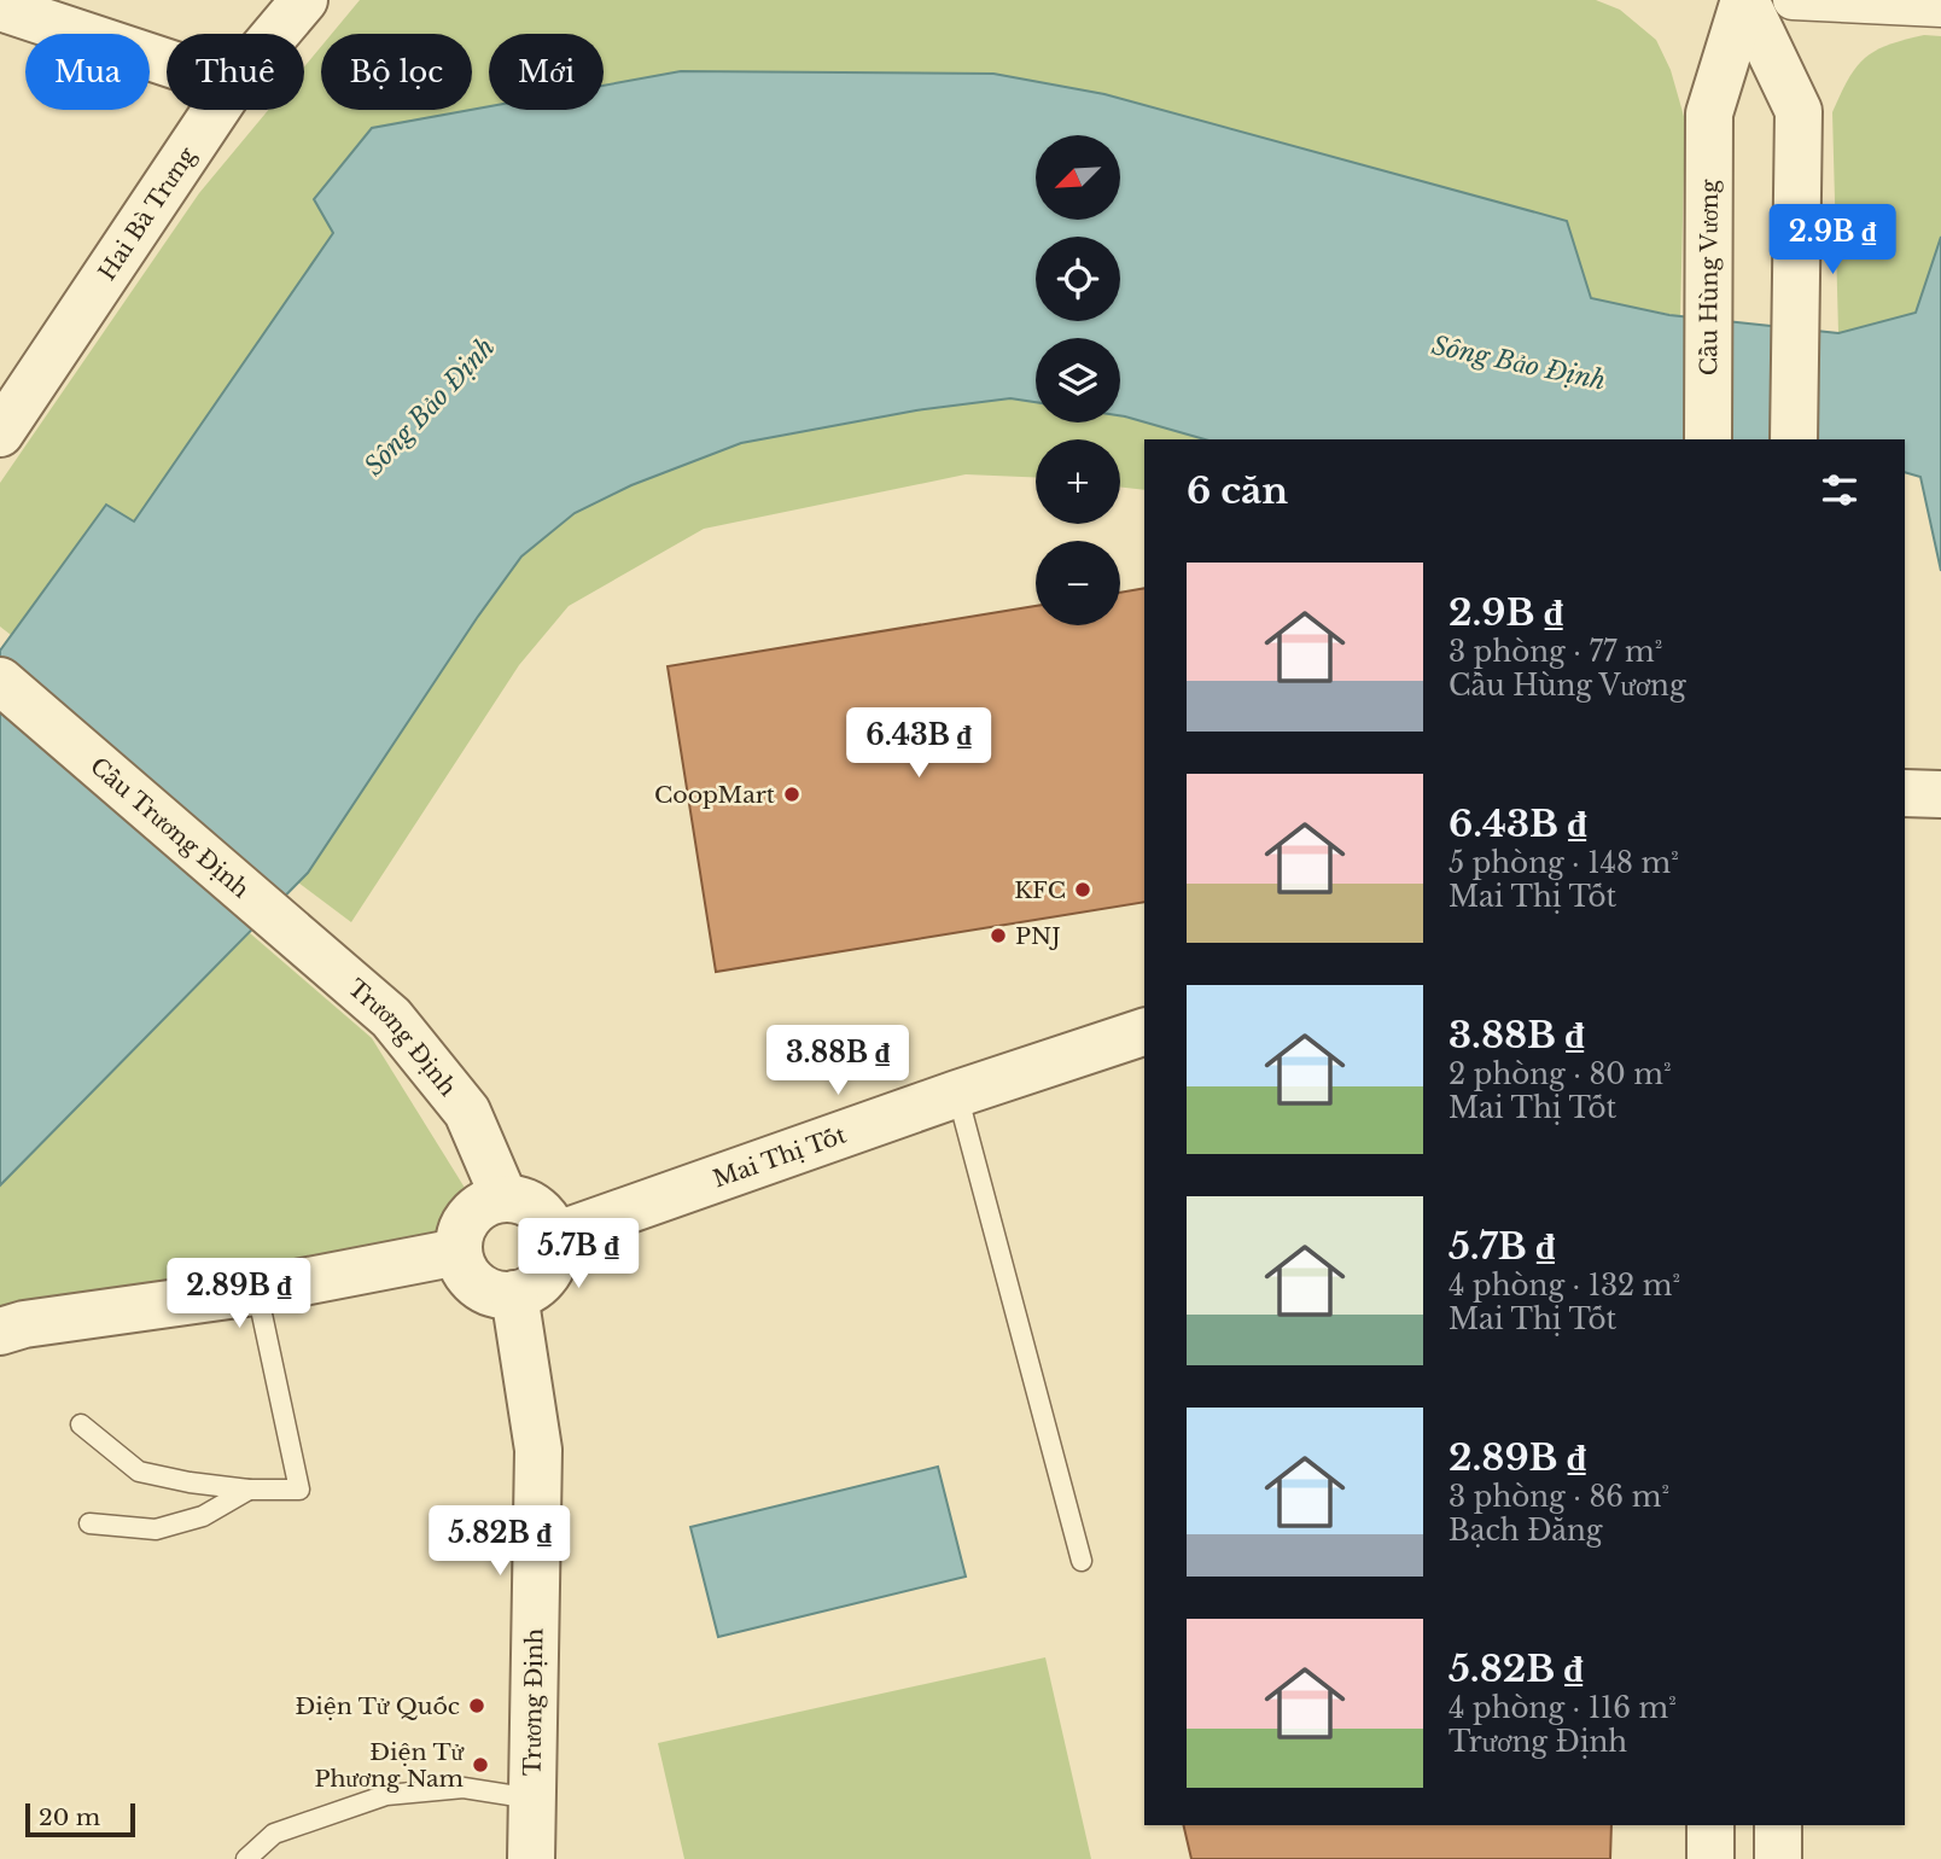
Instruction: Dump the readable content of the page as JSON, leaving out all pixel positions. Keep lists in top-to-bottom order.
{
  "streets": {
    "street": [
      "Hai Bà Trưng",
      "Cầu Hùng Vương",
      "Cầu Trương Định",
      "Trương Định",
      "Mai Thị Tốt"
    ]
  },
  "crossings": [
    ["Cầu Trương Định", "Trương Định"],
    ["Trương Định", "Mai Thị Tốt"]
  ],
  "water": ["Sông Bảo Định"],
  "places": [
    "CoopMart",
    "KFC",
    "PNJ",
    "Điện Tử Quốc",
    "Điện Tử Phương Nam"
  ],
  "scale_bar": "20 m",
  "north": "bottom left",
  "page": {
    "chip": [
      "Mua",
      "Thuê",
      "Bộ lọc",
      "Mới"
    ],
    "map_buttons": ["+", "−"],
    "price": [
      "2.9B ₫",
      "6.43B ₫",
      "3.88B ₫",
      "5.7B ₫",
      "2.89B ₫",
      "5.82B ₫"
    ],
    "heading": "6 căn",
    "list": [
      {
        "name": "2.9B ₫",
        "note": "3 phòng · 77 m² · Cầu Hùng Vương"
      },
      {
        "name": "6.43B ₫",
        "note": "5 phòng · 148 m² · Mai Thị Tốt"
      },
      {
        "name": "3.88B ₫",
        "note": "2 phòng · 80 m² · Mai Thị Tốt"
      },
      {
        "name": "5.7B ₫",
        "note": "4 phòng · 132 m² · Mai Thị Tốt"
      },
      {
        "name": "2.89B ₫",
        "note": "3 phòng · 86 m² · Bạch Đằng"
      },
      {
        "name": "5.82B ₫",
        "note": "4 phòng · 116 m² · Trương Định"
      }
    ],
    "scale": "20 m"
  }
}
